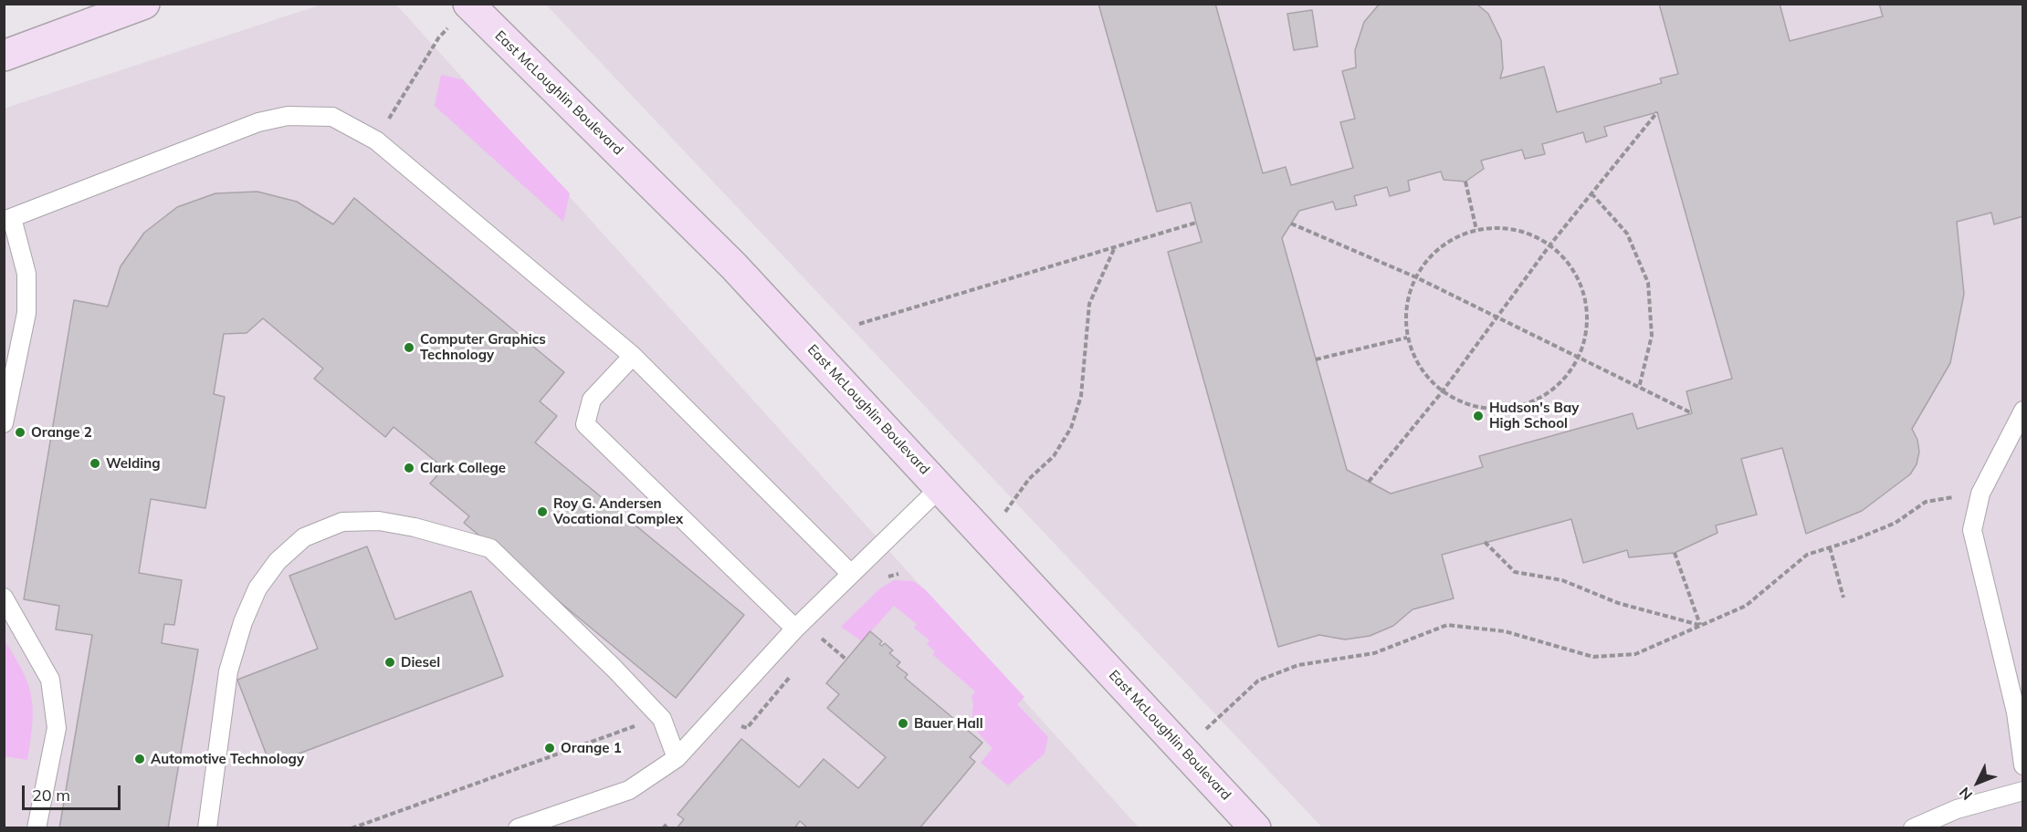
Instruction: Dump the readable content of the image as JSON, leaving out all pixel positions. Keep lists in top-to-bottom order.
{
  "streets": {
    "street": ["East McLoughlin Boulevard"]
  },
  "places": [
    "Computer Graphics Technology",
    "Hudson's Bay High School",
    "Orange 2",
    "Welding",
    "Clark College",
    "Roy G. Andersen Vocational Complex",
    "Diesel",
    "Bauer Hall",
    "Orange 1",
    "Automotive Technology"
  ],
  "scale_bar": "20 m",
  "north": "bottom left"
}
